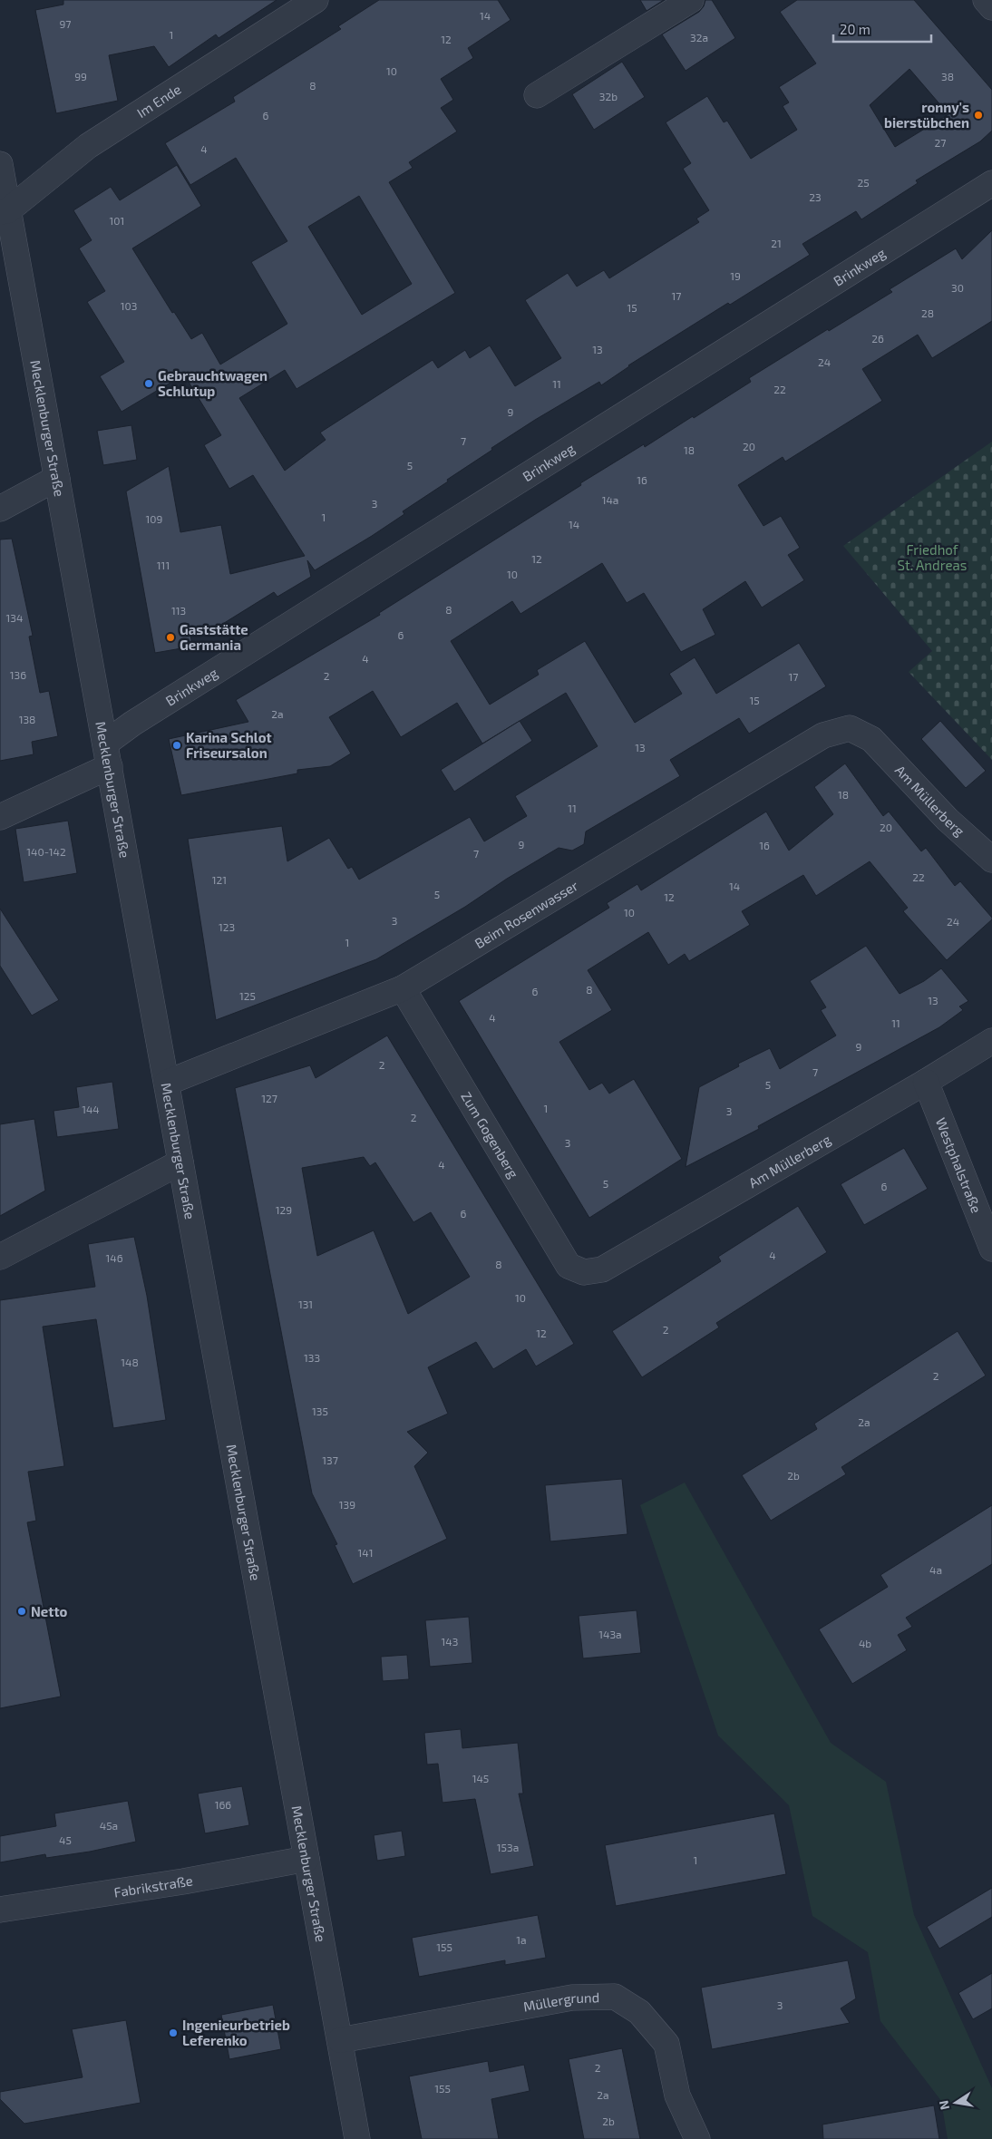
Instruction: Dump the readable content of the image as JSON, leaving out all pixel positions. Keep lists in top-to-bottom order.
{
  "streets": {
    "street": [
      "Im Ende",
      "Brinkweg",
      "Mecklenburger Straße",
      "Am Müllerberg",
      "Beim Rosenwasser",
      "Zum Gogenberg",
      "Westphalstraße",
      "Fabrikstraße",
      "Müllergrund"
    ]
  },
  "crossings": [
    ["Im Ende", "Mecklenburger Straße"],
    ["Brinkweg", "Mecklenburger Straße"],
    ["Mecklenburger Straße", "Beim Rosenwasser"],
    ["Mecklenburger Straße", "Fabrikstraße"],
    ["Mecklenburger Straße", "Müllergrund"],
    ["Am Müllerberg", "Beim Rosenwasser"],
    ["Am Müllerberg", "Zum Gogenberg"],
    ["Am Müllerberg", "Westphalstraße"],
    ["Beim Rosenwasser", "Zum Gogenberg"]
  ],
  "parks": ["Friedhof St. Andreas"],
  "places": [
    "ronny's bierstübchen",
    "Gebrauchtwagen Schlutup",
    "Gaststätte Germania",
    "Karina Schlot Friseursalon",
    "Netto",
    "Ingenieurbetrieb Leferenko"
  ],
  "house_numbers": [
    "14",
    "97",
    "1",
    "32a",
    "12",
    "10",
    "99",
    "38",
    "8",
    "32b",
    "6",
    "27",
    "4",
    "25",
    "23",
    "101",
    "21",
    "19",
    "30",
    "17",
    "103",
    "15",
    "28",
    "26",
    "13",
    "24",
    "11",
    "22",
    "9",
    "7",
    "20",
    "18",
    "5",
    "16",
    "14a",
    "3",
    "1",
    "109",
    "14",
    "12",
    "111",
    "10",
    "8",
    "113",
    "134",
    "6",
    "4",
    "136",
    "2",
    "17",
    "15",
    "2a",
    "138",
    "13",
    "18",
    "11",
    "20",
    "9",
    "16",
    "140-142",
    "7",
    "22",
    "121",
    "14",
    "5",
    "12",
    "10",
    "3",
    "24",
    "123",
    "1",
    "8",
    "6",
    "125",
    "13",
    "4",
    "11",
    "9",
    "2",
    "7",
    "5",
    "127",
    "1",
    "144",
    "3",
    "2",
    "3",
    "4",
    "5",
    "6",
    "129",
    "6",
    "4",
    "146",
    "8",
    "10",
    "131",
    "2",
    "12",
    "133",
    "148",
    "2",
    "135",
    "2a",
    "137",
    "2b",
    "139",
    "141",
    "4a",
    "143a",
    "143",
    "4b",
    "145",
    "166",
    "45a",
    "45",
    "153a",
    "1",
    "1a",
    "155",
    "3",
    "2",
    "155",
    "2a",
    "2b"
  ],
  "scale_bar": "20 m",
  "north": "left"
}
